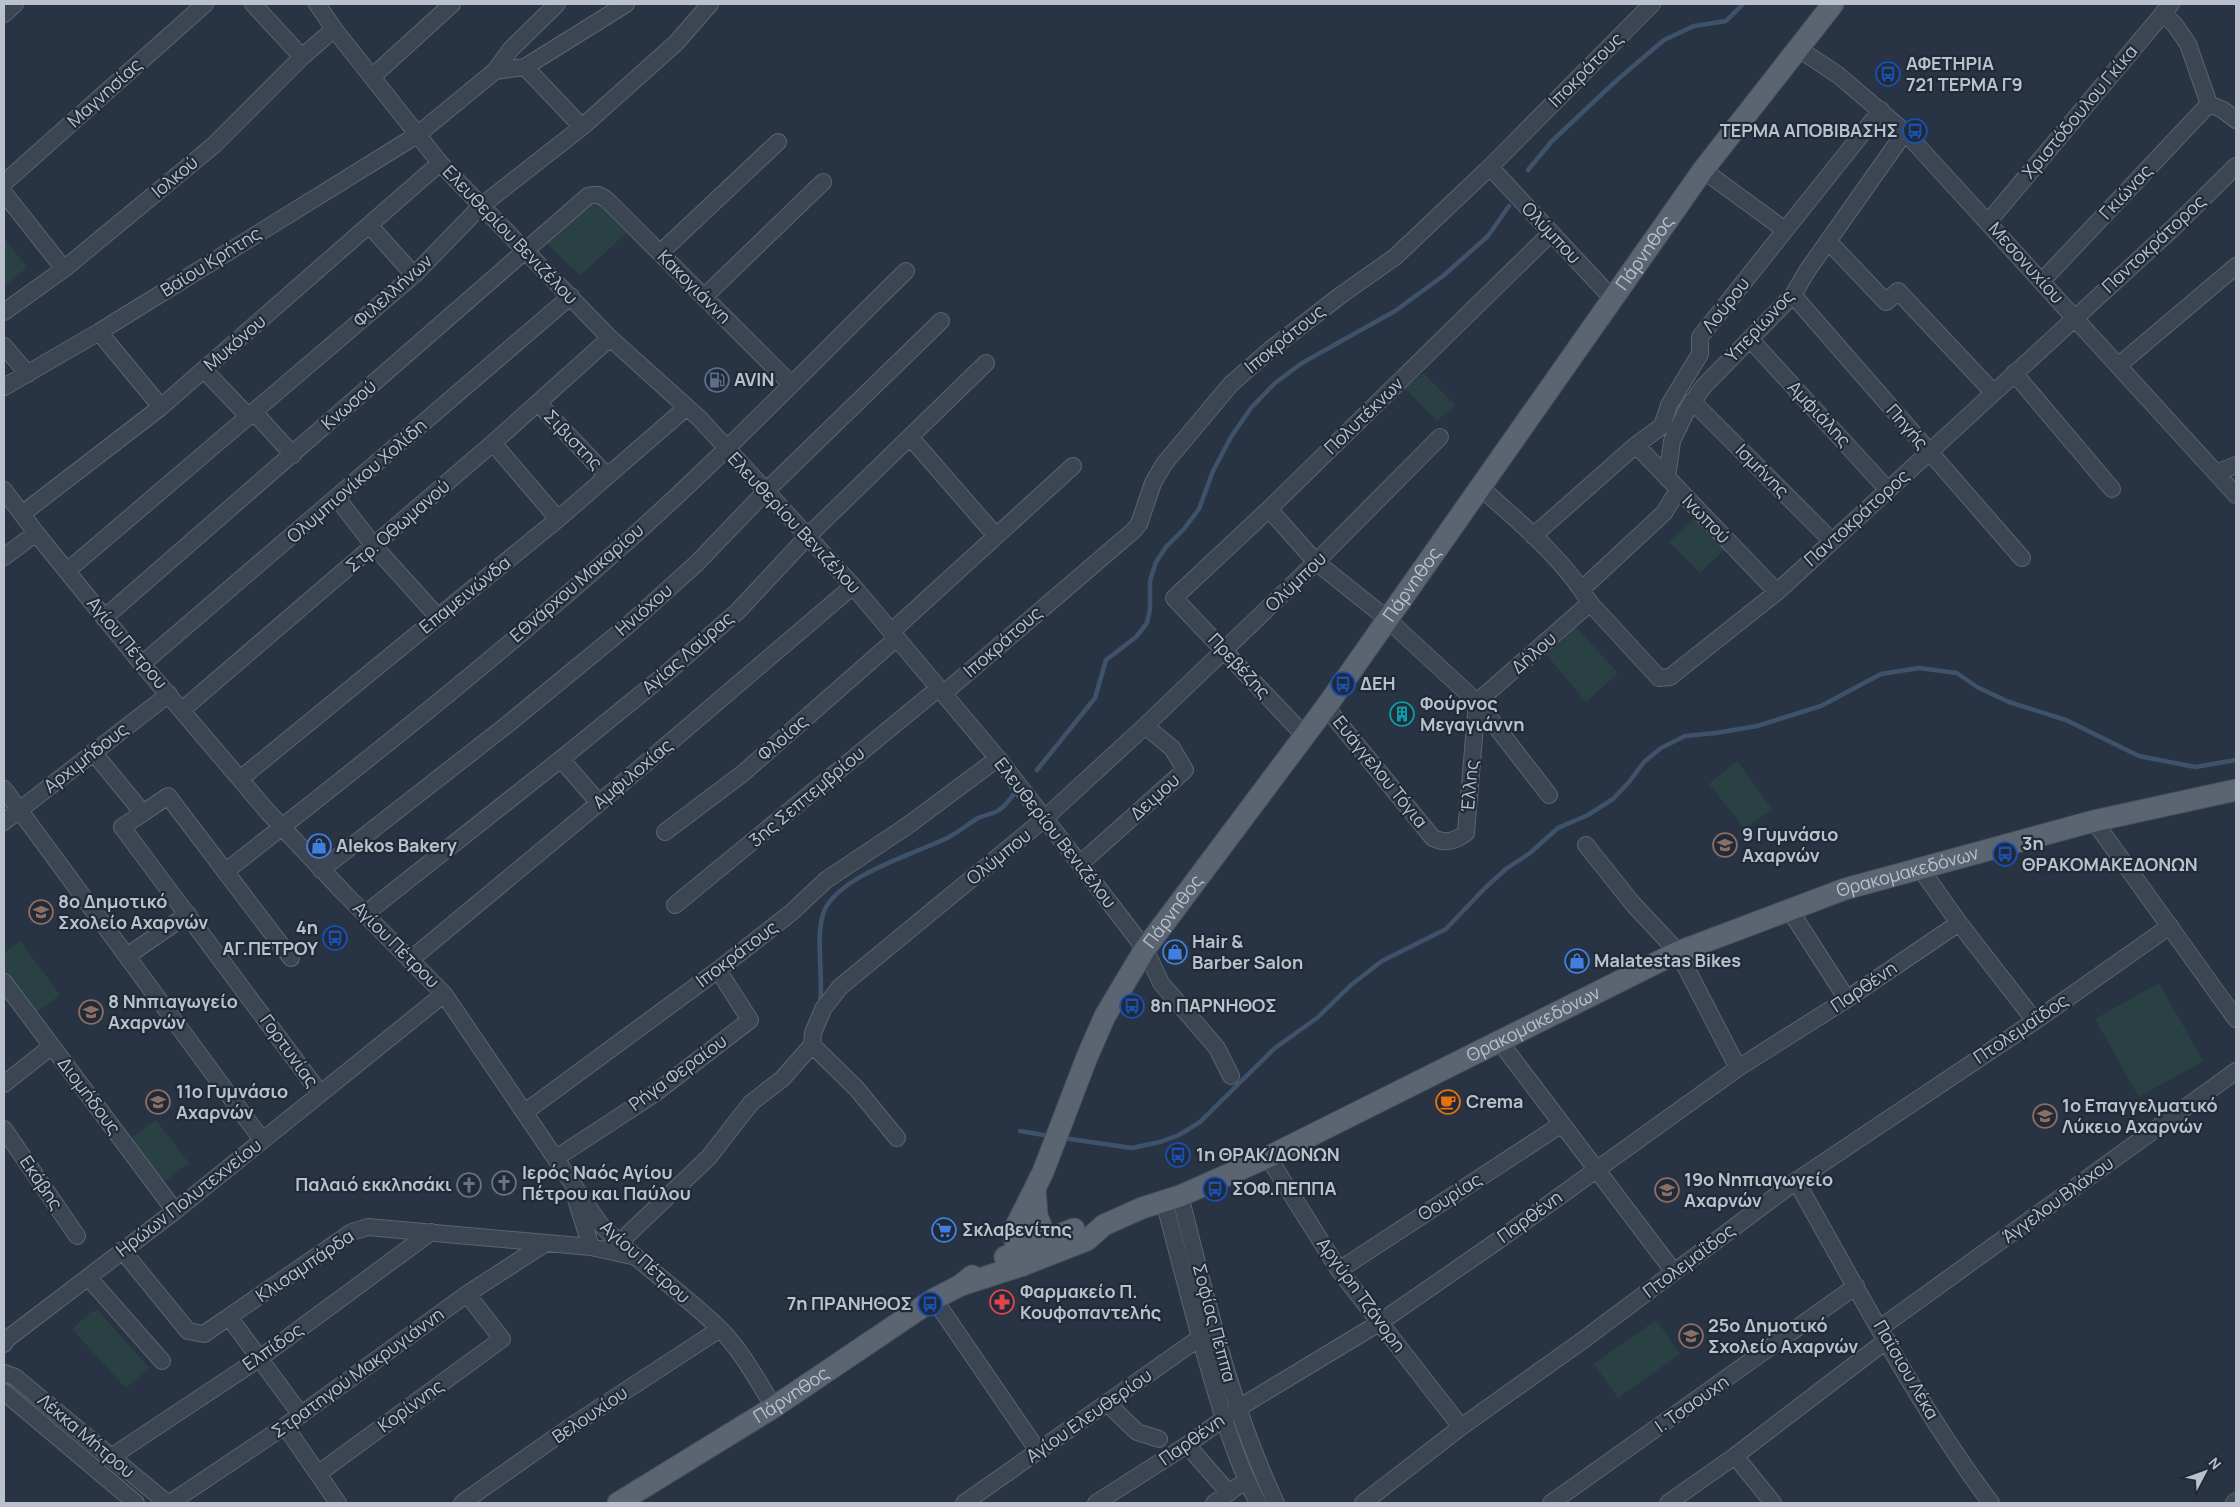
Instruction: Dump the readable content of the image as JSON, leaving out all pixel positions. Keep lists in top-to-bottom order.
{
  "streets": {
    "main road": ["Πάρνηθος", "Θρακομακεδόνων"],
    "street": [
      "Ιποκράτους",
      "Μαγνησίας",
      "Χριστόδουλου Γκίκα",
      "Ιολκού",
      "Γκιώνας",
      "Ολύμπου",
      "Ελευθερίου Βενιζέλου",
      "Παντοκράτορος",
      "Βαϊου Κρήτης",
      "Μεσονυχίου",
      "Κακογιάννη",
      "Φιλελλήνων",
      "Λούρου",
      "Υπερίωνος",
      "Μυκόνου",
      "Κνωσού",
      "Αμφιάλης",
      "Πολυτέκνων",
      "Πηγής",
      "Σιβιστης",
      "Ισμήνης",
      "Ολυμπιονίκου Χολίδη",
      "Ινωπού",
      "Στρ. Οθωμανού",
      "Εθνάρχου Μακαρίου",
      "Επαμεινώνδα",
      "Ηνιόχου",
      "Αγίου Πέτρου",
      "Αγίας Λαύρας",
      "Δήλου",
      "Πρεβέζης",
      "Φλοίας",
      "Αρχιμήδους",
      "Ευάγγελου Τόγια",
      "Αμφιλοχίας",
      "Έλλης",
      "3ης Σεπτεμβρίου",
      "Δειμου",
      "Παρθένη",
      "Πτολεμαΐδος",
      "Γορτυνίας",
      "Ρήγα Φεραίου",
      "Διομήδους",
      "Εκάβης",
      "Θουρίας",
      "Ηρώων Πολυτεχνείου",
      "Άγγελου Βλάχου",
      "Κλισαμπάρδα",
      "Αργύρη Τζάνορη",
      "Σοφίας Πέππα",
      "Ελπίδος",
      "Παΐσιου Λέκα",
      "Στρατηγού Μακρυγιάννη",
      "Ι. Τσαουχη",
      "Κορίννης",
      "Βελουχίου",
      "Αγίου Ελευθερίου",
      "Λέκκα Μήτρου"
    ]
  },
  "crossings": [
    ["Ιποκράτους", "Ολύμπου"],
    ["Ιποκράτους", "Ελευθερίου Βενιζέλου"],
    ["Ιποκράτους", "Αγίου Πέτρου"],
    ["Ιποκράτους", "3ης Σεπτεμβρίου"],
    ["Ιποκράτους", "Ρήγα Φεραίου"],
    ["Χριστόδουλου Γκίκα", "Μεσονυχίου"],
    ["Ιολκού", "Ελευθερίου Βενιζέλου"],
    ["Γκιώνας", "Μεσονυχίου"],
    ["Ολύμπου", "Ελευθερίου Βενιζέλου"],
    ["Ολύμπου", "Πάρνηθος"],
    ["Ολύμπου", "Πολυτέκνων"],
    ["Ολύμπου", "Αγίου Πέτρου"],
    ["Ολύμπου", "Πρεβέζης"],
    ["Ολύμπου", "Δειμου"],
    ["Ελευθερίου Βενιζέλου", "Πάρνηθος"],
    ["Ελευθερίου Βενιζέλου", "Βαϊου Κρήτης"],
    ["Ελευθερίου Βενιζέλου", "Φιλελλήνων"],
    ["Ελευθερίου Βενιζέλου", "Μυκόνου"],
    ["Ελευθερίου Βενιζέλου", "Κνωσού"],
    ["Ελευθερίου Βενιζέλου", "Ολυμπιονίκου Χολίδη"],
    ["Ελευθερίου Βενιζέλου", "Στρ. Οθωμανού"],
    ["Ελευθερίου Βενιζέλου", "Εθνάρχου Μακαρίου"],
    ["Ελευθερίου Βενιζέλου", "Επαμεινώνδα"],
    ["Ελευθερίου Βενιζέλου", "Ηνιόχου"],
    ["Ελευθερίου Βενιζέλου", "Αγίας Λαύρας"],
    ["Ελευθερίου Βενιζέλου", "Φλοίας"],
    ["Ελευθερίου Βενιζέλου", "Αμφιλοχίας"],
    ["Ελευθερίου Βενιζέλου", "3ης Σεπτεμβρίου"],
    ["Ελευθερίου Βενιζέλου", "Δειμου"],
    ["Παντοκράτορος", "Πάρνηθος"],
    ["Παντοκράτορος", "Μεσονυχίου"],
    ["Παντοκράτορος", "Λούρου"],
    ["Παντοκράτορος", "Αμφιάλης"],
    ["Παντοκράτορος", "Πηγής"],
    ["Παντοκράτορος", "Ισμήνης"],
    ["Παντοκράτορος", "Ινωπού"],
    ["Παντοκράτορος", "Δήλου"],
    ["Πάρνηθος", "Μεσονυχίου"],
    ["Πάρνηθος", "Αγίου Πέτρου"],
    ["Πάρνηθος", "Πρεβέζης"],
    ["Πάρνηθος", "Ευάγγελου Τόγια"],
    ["Πάρνηθος", "Θρακομακεδόνων"],
    ["Μεσονυχίου", "Λούρου"],
    ["Μεσονυχίου", "Υπερίωνος"],
    ["Κακογιάννη", "Κνωσού"],
    ["Κακογιάννη", "Εθνάρχου Μακαρίου"],
    ["Φιλελλήνων", "Αγίου Πέτρου"],
    ["Λούρου", "Ινωπού"],
    ["Υπερίωνος", "Αμφιάλης"],
    ["Υπερίωνος", "Πηγής"],
    ["Υπερίωνος", "Ισμήνης"],
    ["Υπερίωνος", "Ινωπού"],
    ["Μυκόνου", "Αγίου Πέτρου"],
    ["Κνωσού", "Αγίου Πέτρου"],
    ["Πολυτέκνων", "Πρεβέζης"],
    ["Σιβιστης", "Στρ. Οθωμανού"],
    ["Σιβιστης", "Επαμεινώνδα"],
    ["Ολυμπιονίκου Χολίδη", "Αγίου Πέτρου"],
    ["Στρ. Οθωμανού", "Αγίου Πέτρου"],
    ["Εθνάρχου Μακαρίου", "Αγίου Πέτρου"],
    ["Επαμεινώνδα", "Αγίου Πέτρου"],
    ["Ηνιόχου", "Αγίου Πέτρου"],
    ["Αγίου Πέτρου", "Αγίας Λαύρας"],
    ["Αγίου Πέτρου", "Αρχιμήδους"],
    ["Αγίου Πέτρου", "Αμφιλοχίας"],
    ["Αγίου Πέτρου", "Ρήγα Φεραίου"],
    ["Αγίου Πέτρου", "Ηρώων Πολυτεχνείου"],
    ["Αγίου Πέτρου", "Κλισαμπάρδα"],
    ["Αγίου Πέτρου", "Βελουχίου"],
    ["Δήλου", "Έλλης"],
    ["Ευάγγελου Τόγια", "Έλλης"],
    ["Θρακομακεδόνων", "Αργύρη Τζάνορη"],
    ["Θρακομακεδόνων", "Σοφίας Πέππα"],
    ["Παρθένη", "Αργύρη Τζάνορη"],
    ["Παρθένη", "Σοφίας Πέππα"],
    ["Πτολεμαΐδος", "Αργύρη Τζάνορη"],
    ["Πτολεμαΐδος", "Παΐσιου Λέκα"],
    ["Γορτυνίας", "Ηρώων Πολυτεχνείου"],
    ["Διομήδους", "Ηρώων Πολυτεχνείου"],
    ["Θουρίας", "Αργύρη Τζάνορη"],
    ["Ηρώων Πολυτεχνείου", "Κλισαμπάρδα"],
    ["Άγγελου Βλάχου", "Παΐσιου Λέκα"],
    ["Κλισαμπάρδα", "Ελπίδος"],
    ["Κλισαμπάρδα", "Στρατηγού Μακρυγιάννη"],
    ["Σοφίας Πέππα", "Αγίου Ελευθερίου"],
    ["Ελπίδος", "Λέκκα Μήτρου"],
    ["Παΐσιου Λέκα", "Ι. Τσαουχη"],
    ["Στρατηγού Μακρυγιάννη", "Κορίννης"],
    ["Στρατηγού Μακρυγιάννη", "Λέκκα Μήτρου"]
  ],
  "places": {
    "bus stop": [
      "ΑΦΕΤΗΡΙΑ 721 ΤΕΡΜΑ Γ9",
      "ΤΕΡΜΑ ΑΠΟΒΙΒΑΣΗΣ",
      "ΔΕΗ",
      "3η ΘΡΑΚΟΜΑΚΕΔΟΝΩΝ",
      "4η ΑΓ.ΠΕΤΡΟΥ",
      "8η ΠΑΡΝΗΘΟΣ",
      "1η ΘΡΑΚ/ΔΟΝΩΝ",
      "ΣΟΦ.ΠΕΠΠΑ",
      "7η ΠΡΑΝΗΘΟΣ"
    ],
    "fuel station": ["AVIN"],
    "building": ["Φούρνος Μεγαγιάννη"],
    "school or university": [
      "9 Γυμνάσιο Αχαρνών",
      "8ο Δημοτικό Σχολείο Αχαρνών",
      "8 Νηπιαγωγείο Αχαρνών",
      "11ο Γυμνάσιο Αχαρνών",
      "1ο Επαγγελματικό Λύκειο Αχαρνών",
      "19ο Νηπιαγωγείο Αχαρνών",
      "25ο Δημοτικό Σχολείο Αχαρνών"
    ],
    "shop": ["Alekos Bakery", "Hair & Barber Salon", "Malatestas Bikes"],
    "cafe": ["Crema"],
    "church": ["Ιερός Ναός Αγίου Πέτρου και Παύλου", "Παλαιό εκκλησάκι"],
    "supermarket": ["Σκλαβενίτης"],
    "pharmacy": ["Φαρμακείο Π. Κουφοπαντελής"]
  },
  "north": "top right"
}
